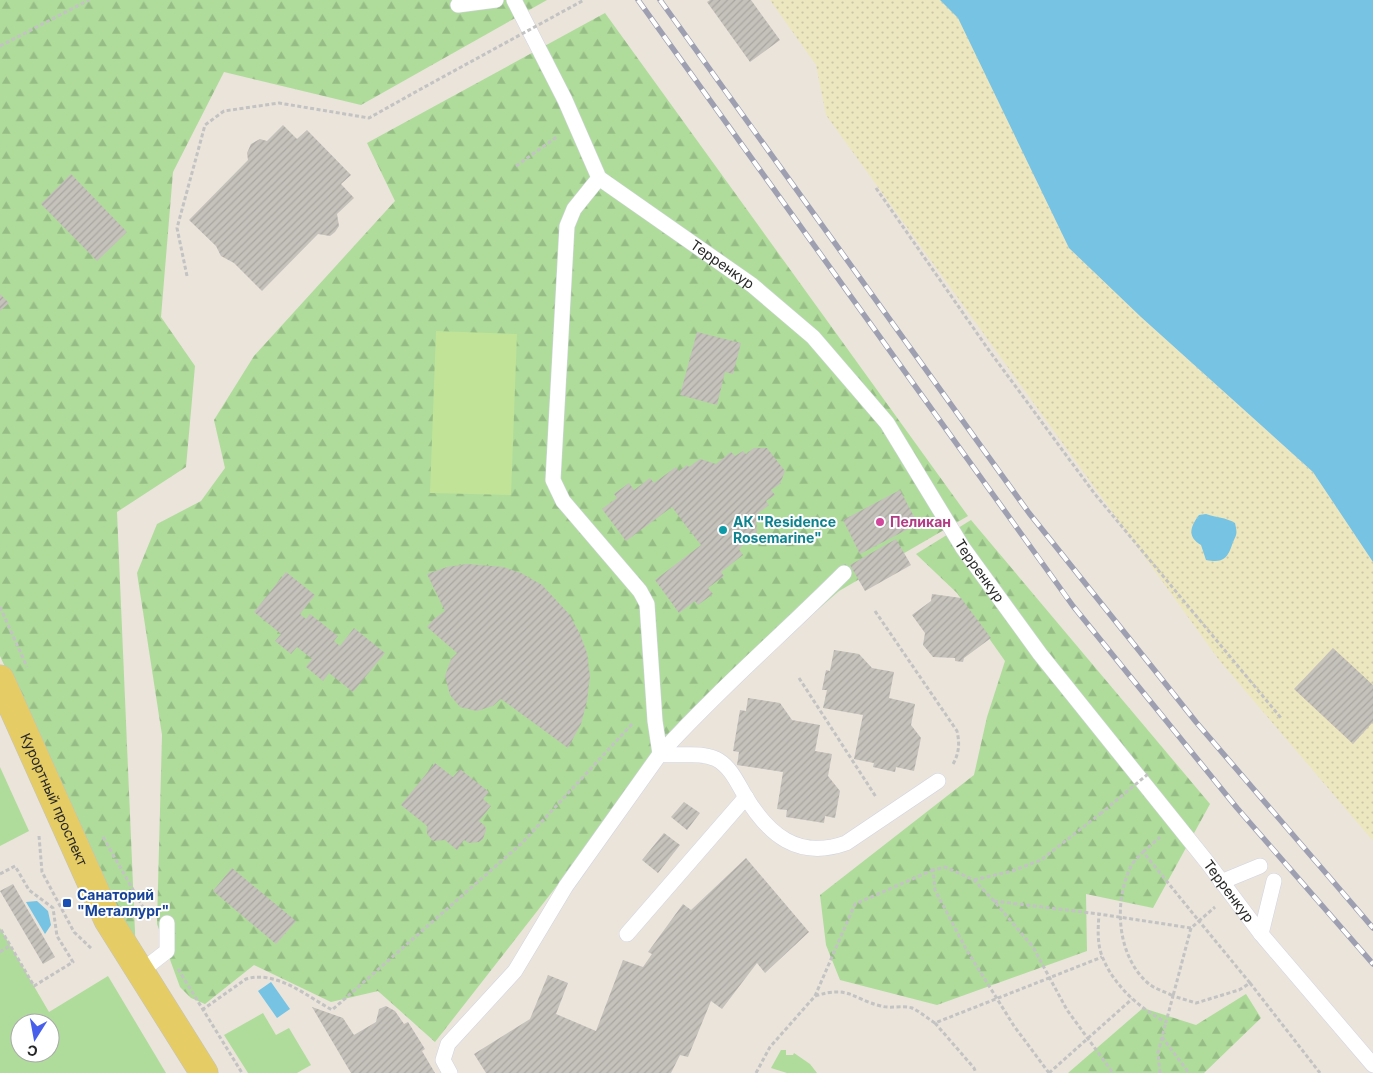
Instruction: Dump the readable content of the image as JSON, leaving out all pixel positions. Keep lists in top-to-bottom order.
{
  "streets": {
    "main road": ["Курортный проспект"],
    "lane": ["Терренкур"]
  },
  "places": {
    "other": ["Пеликан", "АК \"Residence Rosemarine\""],
    "transit": ["Санаторий \"Металлург\""]
  },
  "north": "bottom"
}
